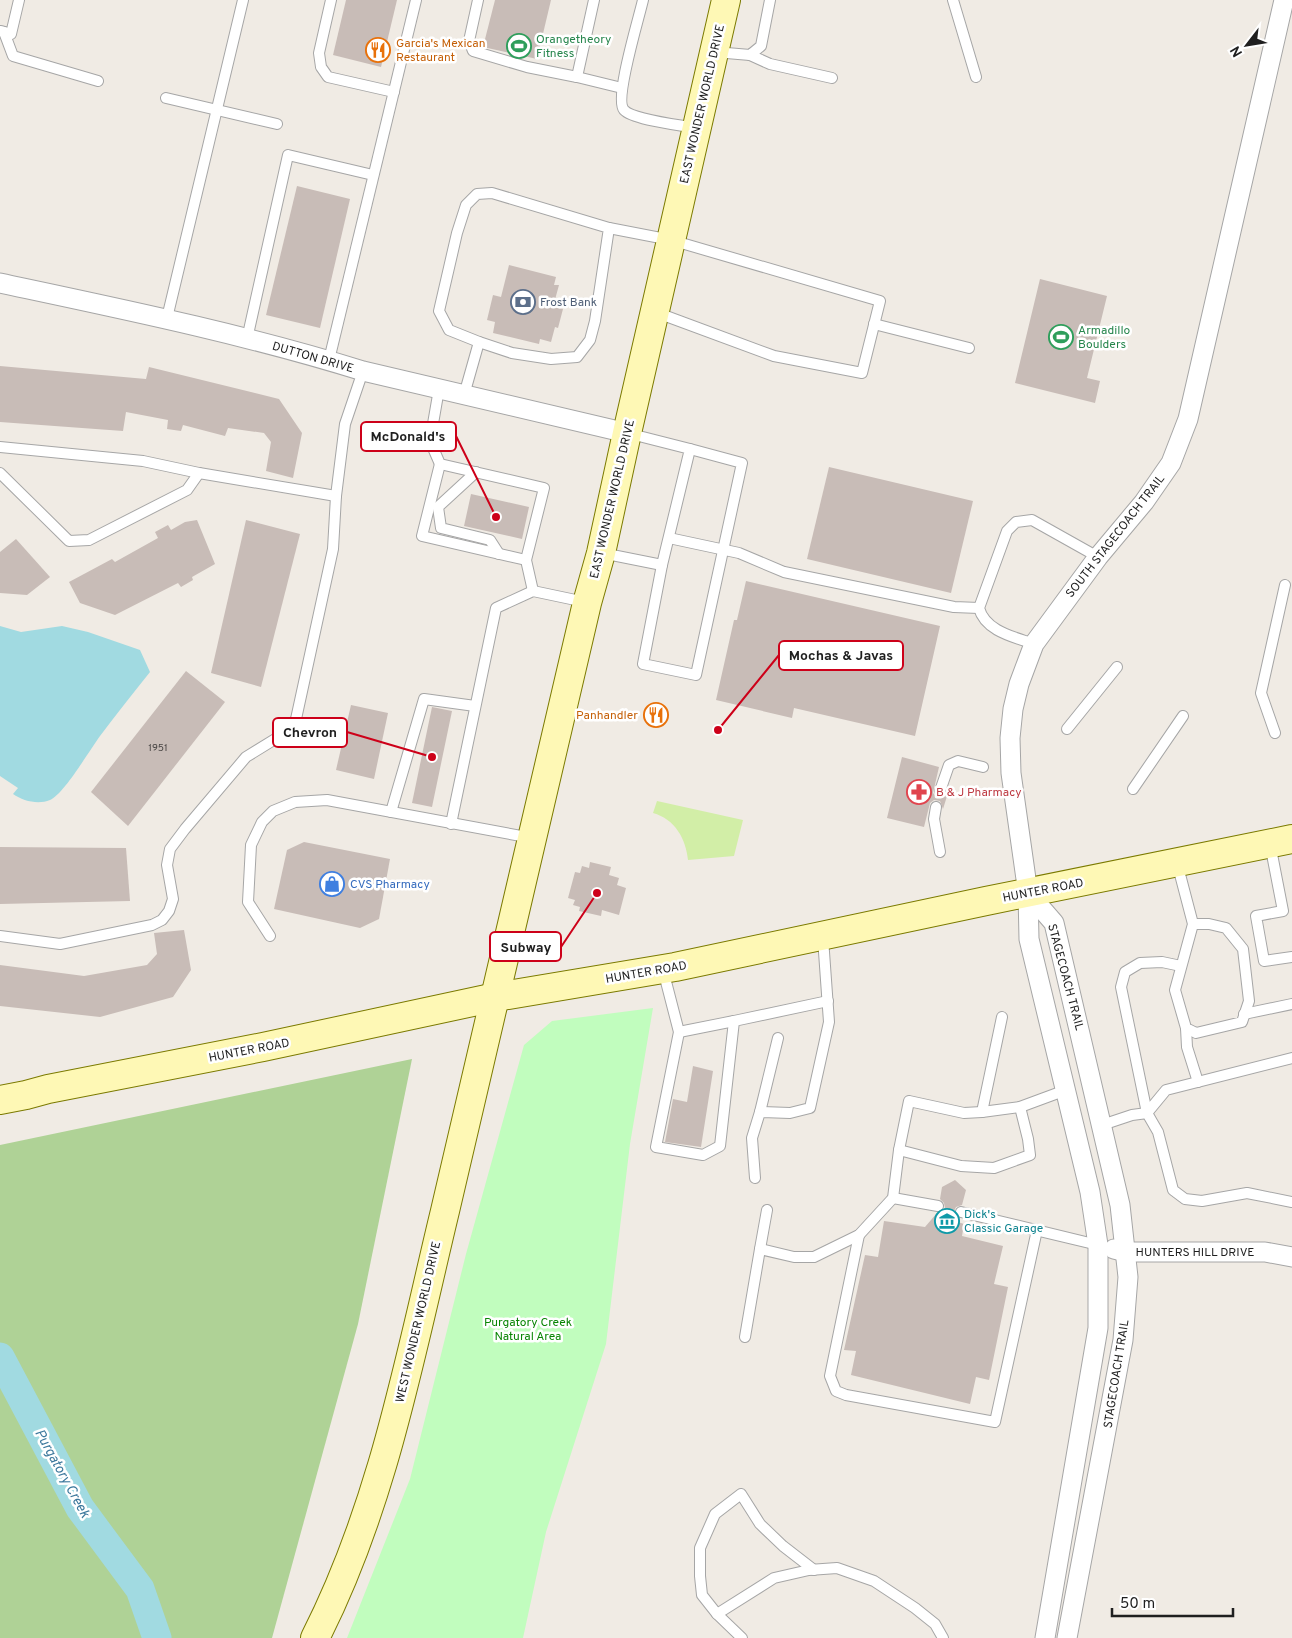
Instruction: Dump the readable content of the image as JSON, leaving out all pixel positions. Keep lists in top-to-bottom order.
{
  "streets": {
    "main road": ["EAST WONDER WORLD DRIVE", "HUNTER ROAD", "WEST WONDER WORLD DRIVE"],
    "street": [
      "DUTTON DRIVE",
      "SOUTH STAGECOACH TRAIL",
      "STAGECOACH TRAIL",
      "HUNTERS HILL DRIVE"
    ]
  },
  "crossings": [
    ["EAST WONDER WORLD DRIVE", "DUTTON DRIVE"],
    ["EAST WONDER WORLD DRIVE", "HUNTER ROAD"],
    ["EAST WONDER WORLD DRIVE", "WEST WONDER WORLD DRIVE"],
    ["SOUTH STAGECOACH TRAIL", "HUNTER ROAD"],
    ["SOUTH STAGECOACH TRAIL", "STAGECOACH TRAIL"],
    ["HUNTER ROAD", "STAGECOACH TRAIL"],
    ["HUNTER ROAD", "WEST WONDER WORLD DRIVE"],
    ["STAGECOACH TRAIL", "HUNTERS HILL DRIVE"]
  ],
  "water": ["Purgatory Creek"],
  "parks": ["Purgatory Creek Natural Area"],
  "places": {
    "sports": ["Orangetheory Fitness", "Armadillo Boulders"],
    "restaurant": ["Garcia's Mexican Restaurant", "Panhandler"],
    "bank": ["Frost Bank"],
    "other": [
      "McDonald's",
      "Mochas & Javas",
      "Chevron",
      "Subway"
    ],
    "pharmacy": ["B & J Pharmacy"],
    "shop": ["CVS Pharmacy"],
    "museum": ["Dick's Classic Garage"]
  },
  "house_numbers": ["1951"],
  "scale_bar": "50 m",
  "north": "bottom left"
}
